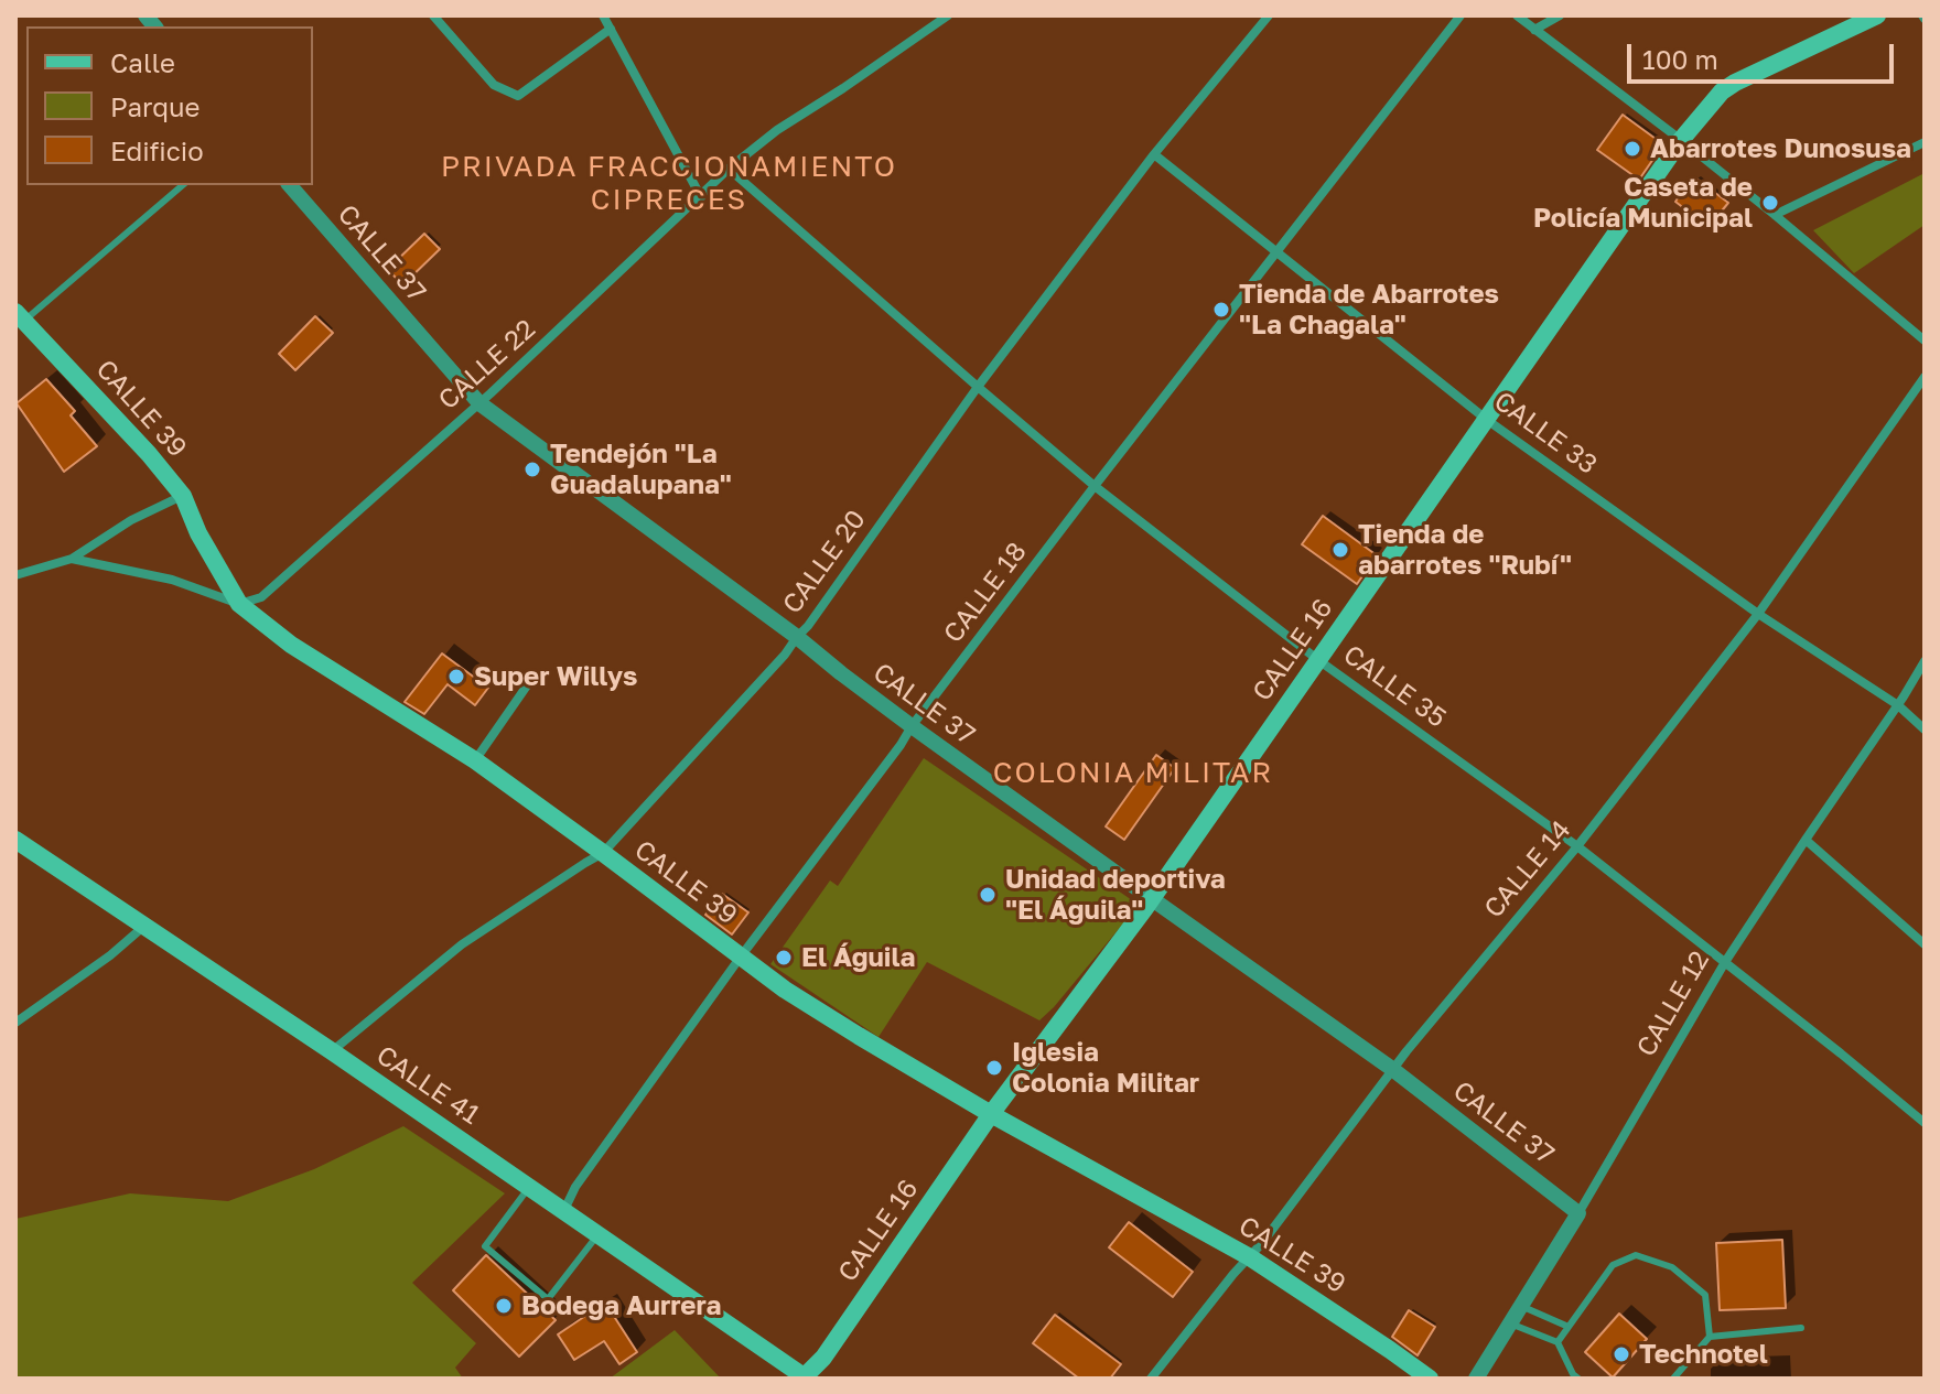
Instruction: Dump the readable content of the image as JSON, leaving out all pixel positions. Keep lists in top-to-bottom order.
{
  "streets": {
    "main road": ["CALLE 39", "CALLE 16", "CALLE 41"],
    "street": [
      "CALLE 37",
      "CALLE 22",
      "CALLE 33",
      "CALLE 20",
      "CALLE 18",
      "CALLE 35",
      "CALLE 14",
      "CALLE 12"
    ]
  },
  "crossings": [
    ["CALLE 37", "CALLE 22"],
    ["CALLE 37", "CALLE 20"],
    ["CALLE 37", "CALLE 18"],
    ["CALLE 37", "CALLE 16"],
    ["CALLE 37", "CALLE 14"],
    ["CALLE 37", "CALLE 12"],
    ["CALLE 22", "CALLE 39"],
    ["CALLE 22", "CALLE 35"],
    ["CALLE 39", "CALLE 20"],
    ["CALLE 39", "CALLE 18"],
    ["CALLE 39", "CALLE 16"],
    ["CALLE 39", "CALLE 14"],
    ["CALLE 33", "CALLE 20"],
    ["CALLE 33", "CALLE 18"],
    ["CALLE 33", "CALLE 16"],
    ["CALLE 33", "CALLE 14"],
    ["CALLE 33", "CALLE 12"],
    ["CALLE 20", "CALLE 35"],
    ["CALLE 20", "CALLE 41"],
    ["CALLE 18", "CALLE 35"],
    ["CALLE 18", "CALLE 41"],
    ["CALLE 16", "CALLE 35"],
    ["CALLE 16", "CALLE 41"],
    ["CALLE 35", "CALLE 14"],
    ["CALLE 35", "CALLE 12"]
  ],
  "districts": ["PRIVADA FRACCIONAMIENTO CIPRECES", "COLONIA MILITAR"],
  "places": [
    "Abarrotes Dunosusa",
    "Caseta de Policía Municipal",
    "Tienda de Abarrotes \"La Chagala\"",
    "Tendejón \"La Guadalupana\"",
    "Tienda de abarrotes \"Rubí\"",
    "Super Willys",
    "Unidad deportiva \"El Águila\"",
    "El Águila",
    "Iglesia Colonia Militar",
    "Bodega Aurrera",
    "Technotel"
  ],
  "legend": ["Calle", "Parque", "Edificio"],
  "scale_bar": "100 m"
}
